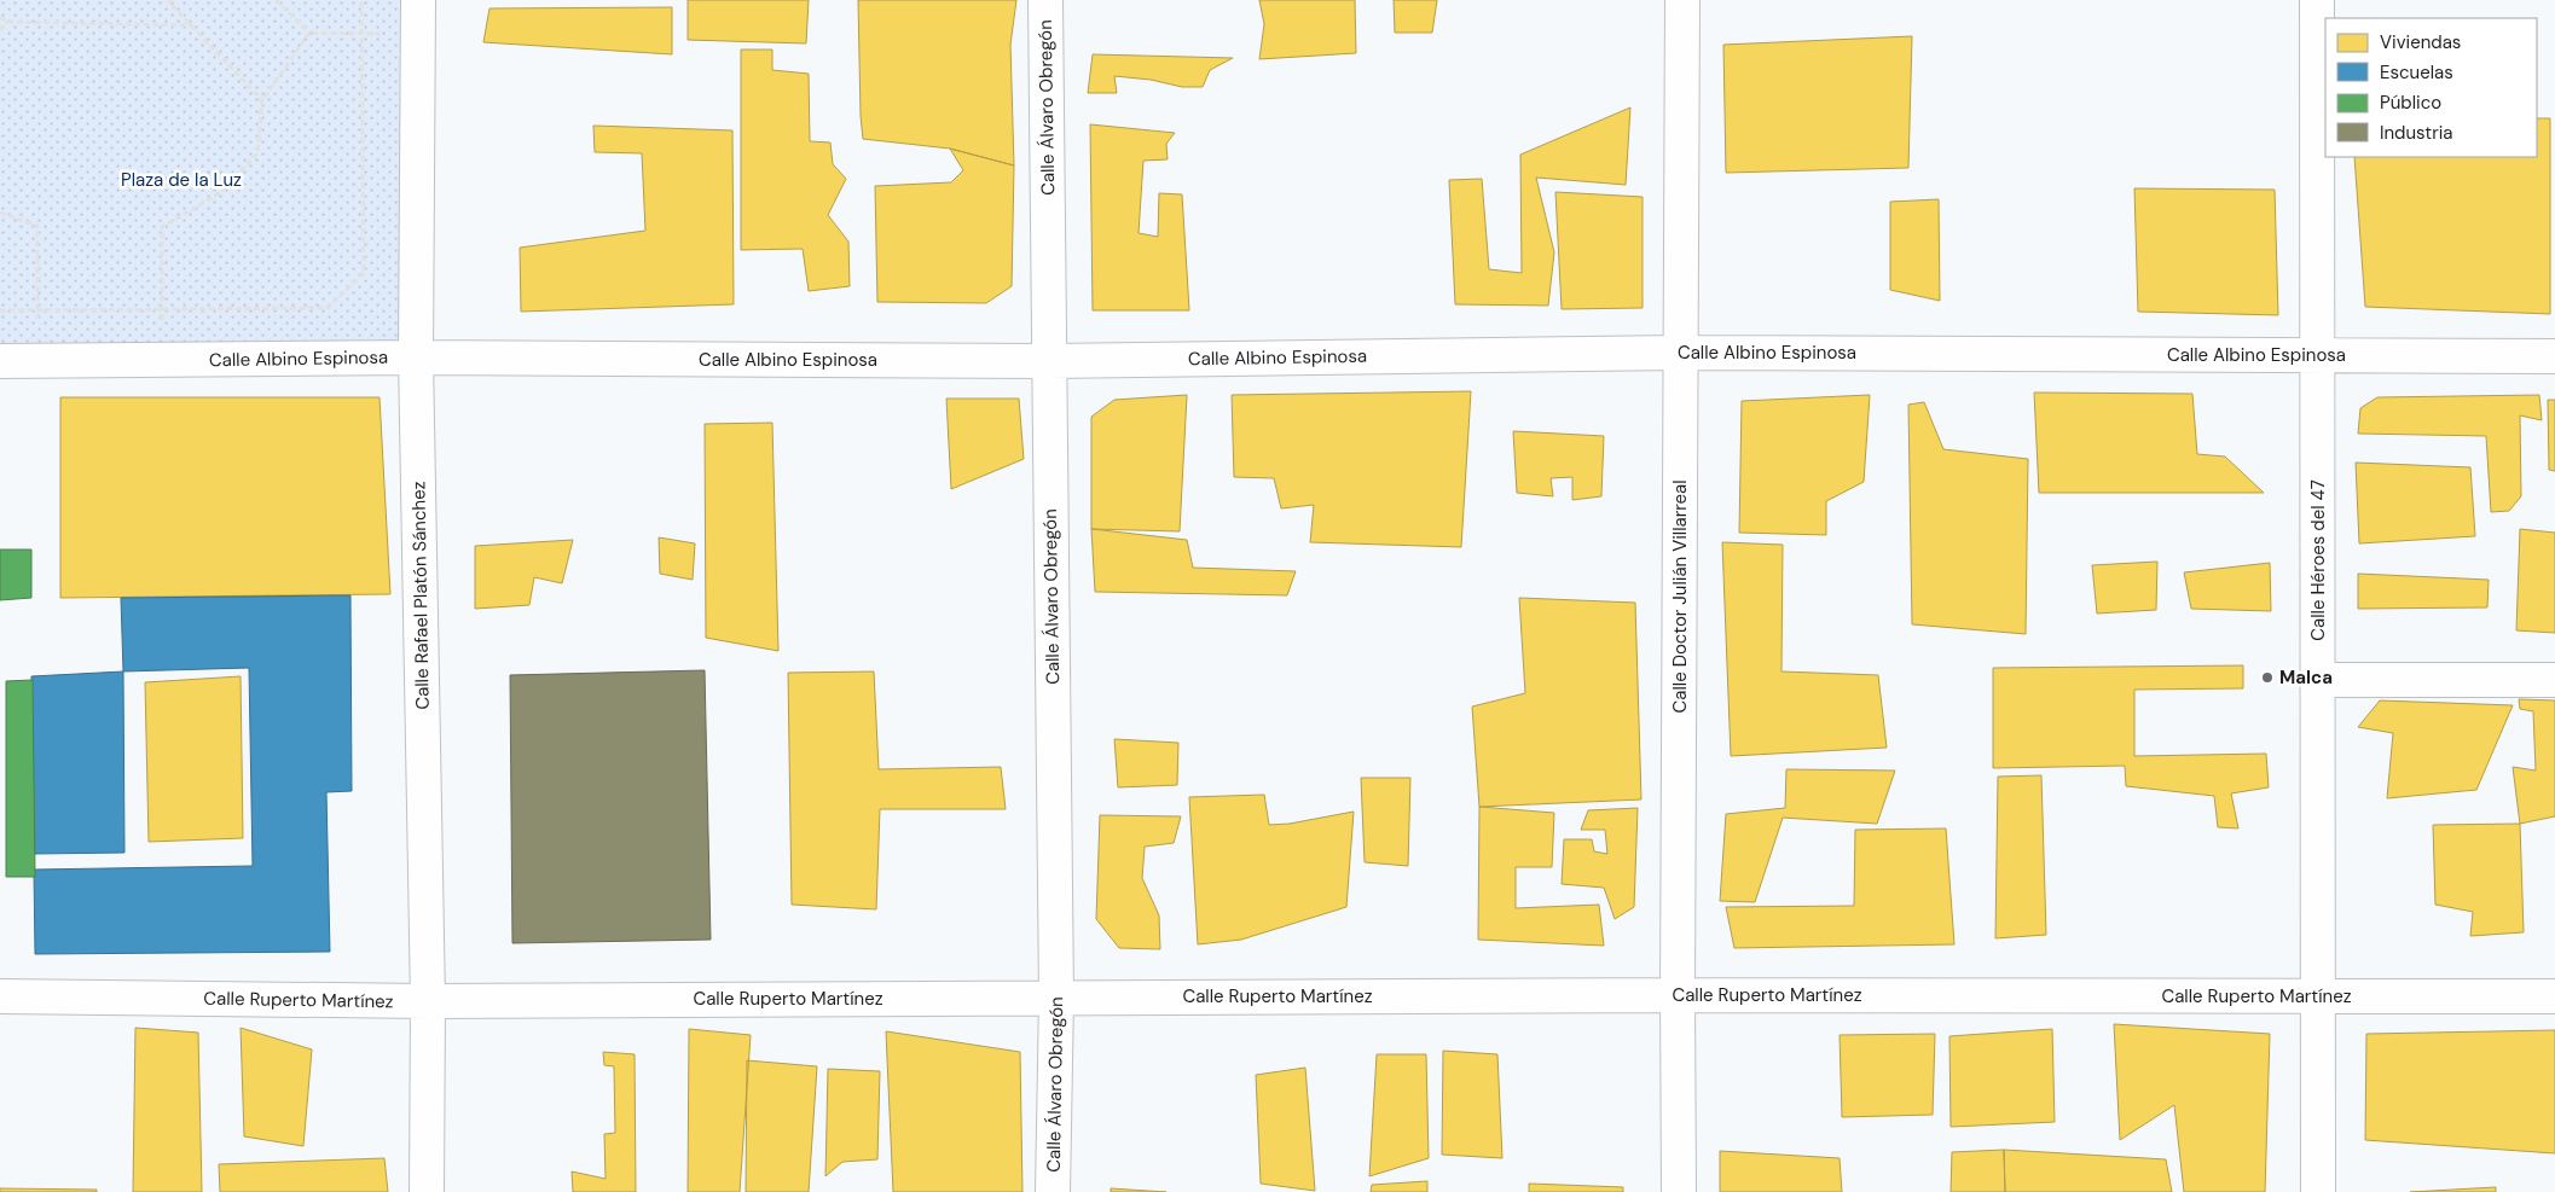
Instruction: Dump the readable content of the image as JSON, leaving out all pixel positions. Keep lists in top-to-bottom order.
{
  "streets": {
    "street": [
      "Calle Álvaro Obregón",
      "Calle Albino Espinosa",
      "Calle Héroes del 47",
      "Calle Rafael Platón Sánchez",
      "Calle Doctor Julián Villarreal",
      "Calle Ruperto Martínez"
    ]
  },
  "crossings": [
    ["Calle Álvaro Obregón", "Calle Albino Espinosa"],
    ["Calle Álvaro Obregón", "Calle Ruperto Martínez"],
    ["Calle Albino Espinosa", "Calle Héroes del 47"],
    ["Calle Albino Espinosa", "Calle Rafael Platón Sánchez"],
    ["Calle Albino Espinosa", "Calle Doctor Julián Villarreal"],
    ["Calle Héroes del 47", "Calle Ruperto Martínez"],
    ["Calle Rafael Platón Sánchez", "Calle Ruperto Martínez"],
    ["Calle Doctor Julián Villarreal", "Calle Ruperto Martínez"]
  ],
  "parks": ["Plaza de la Luz"],
  "places": ["Malca"],
  "legend": [
    "Viviendas",
    "Escuelas",
    "Público",
    "Industria"
  ]
}
